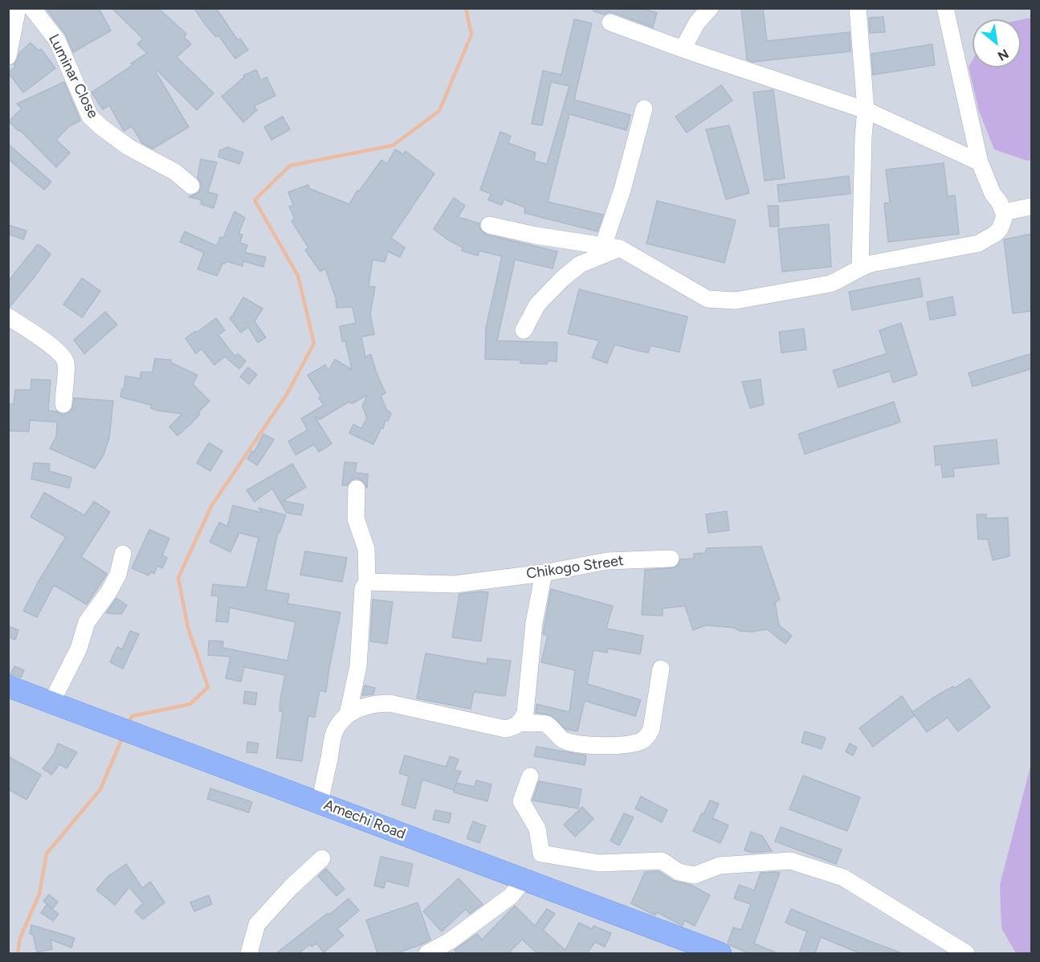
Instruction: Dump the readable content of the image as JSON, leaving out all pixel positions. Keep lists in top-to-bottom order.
{
  "streets": {
    "main road": ["Amechi Road"],
    "street": ["Luminar Close", "Chikogo Street"]
  },
  "north": "bottom right"
}
